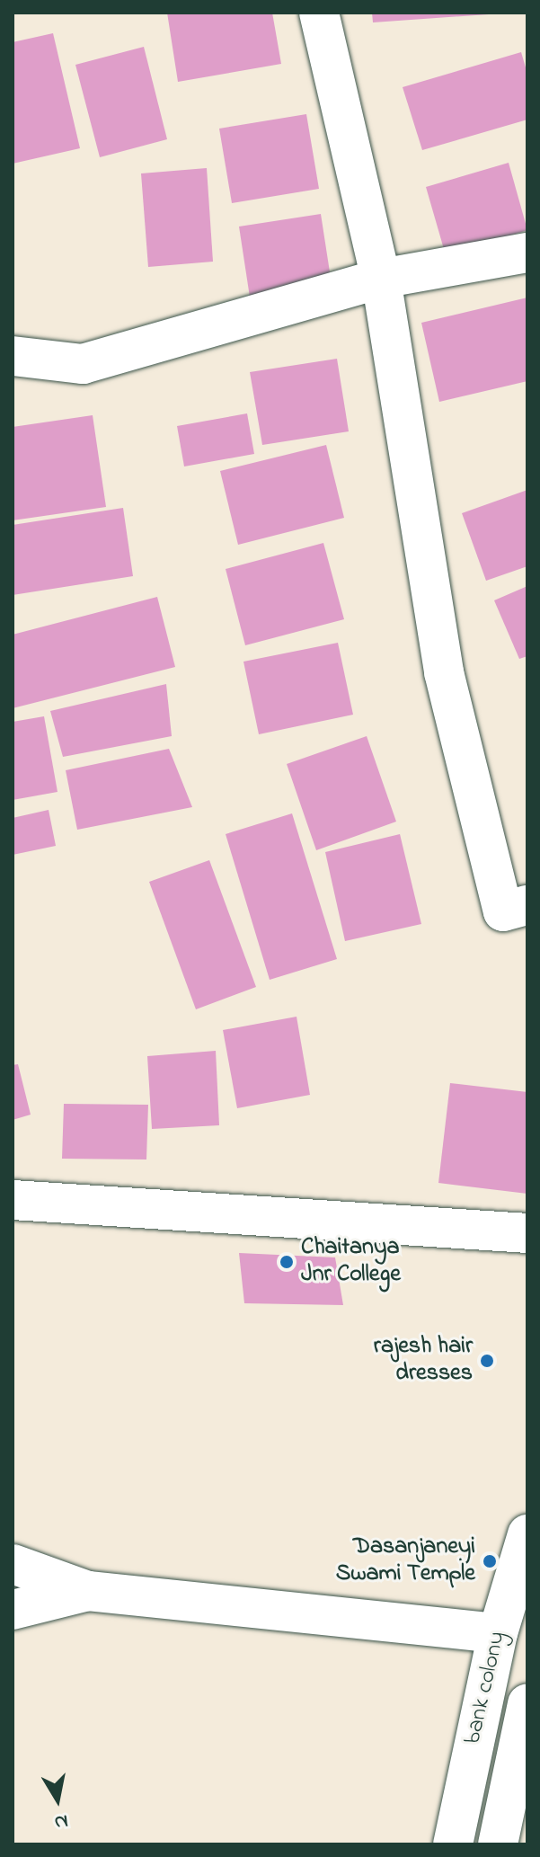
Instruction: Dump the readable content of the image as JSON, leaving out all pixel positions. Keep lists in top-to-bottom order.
{
  "streets": {
    "street": ["bank colony"]
  },
  "places": ["Chaitanya Jnr College", "rajesh hair dresses", "Dasanjaneyi Swami Temple"],
  "north": "bottom"
}
